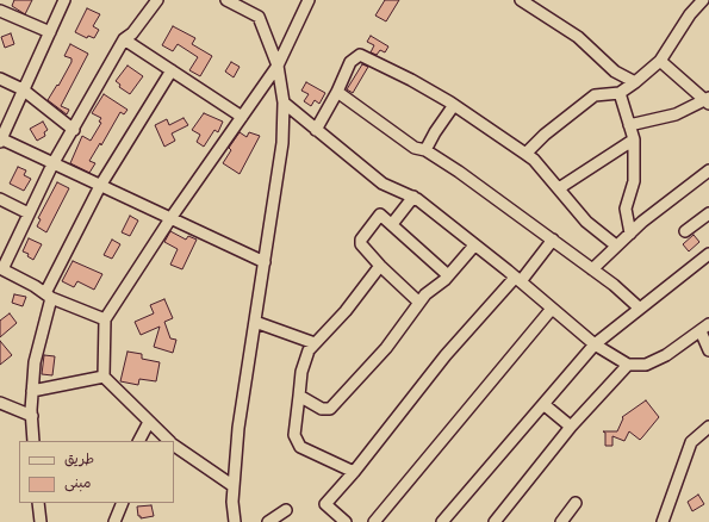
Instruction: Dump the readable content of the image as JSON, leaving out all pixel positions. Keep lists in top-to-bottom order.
{
  "legend": ["طريق", "مبنى"]
}
